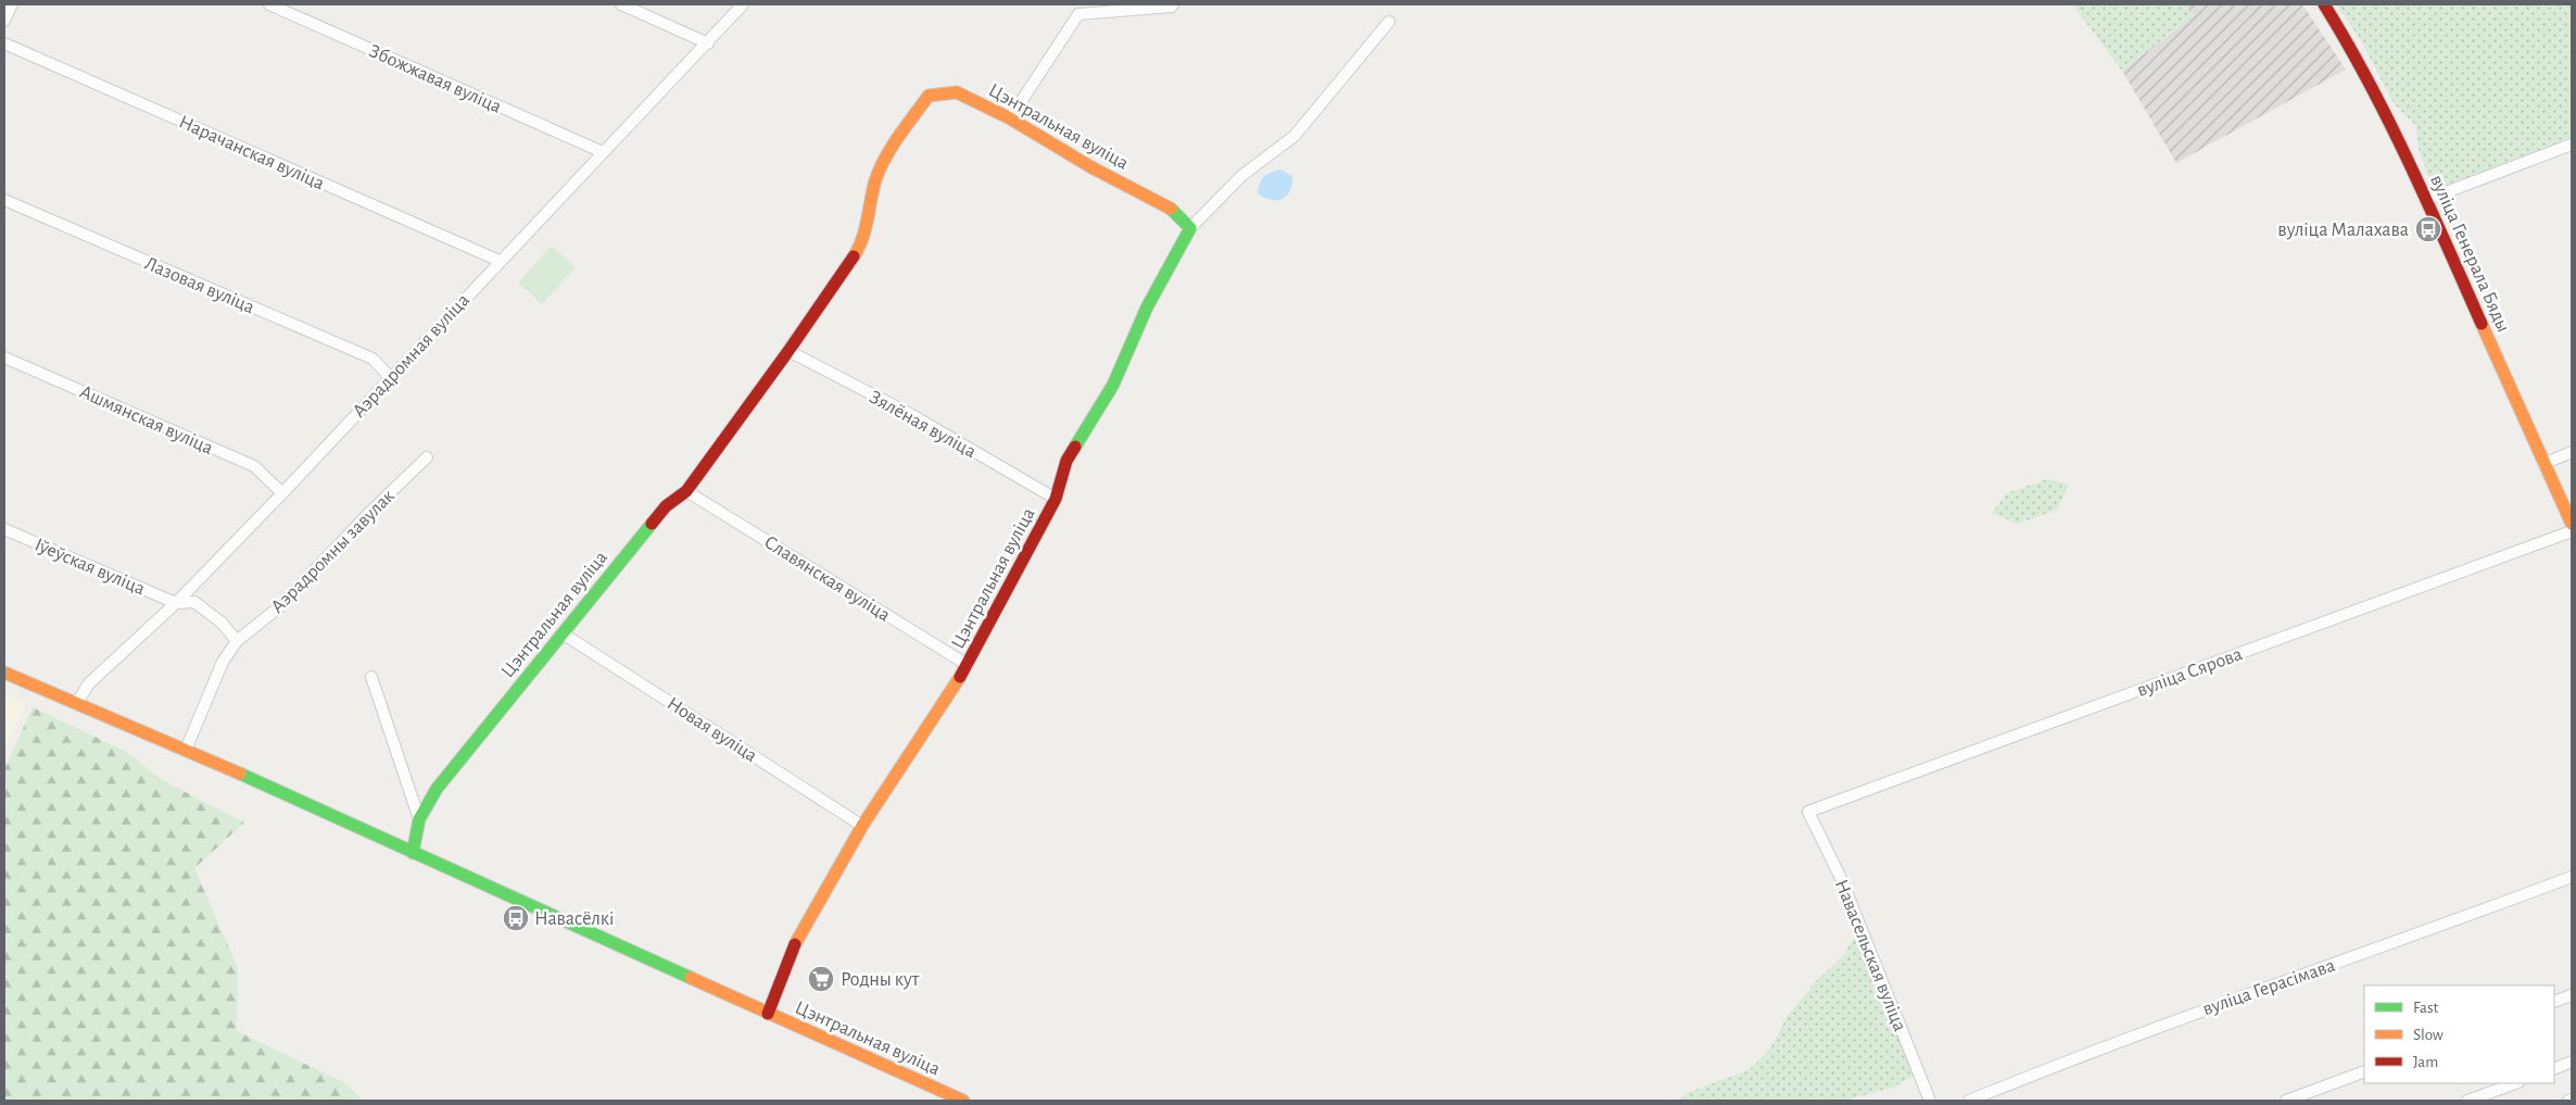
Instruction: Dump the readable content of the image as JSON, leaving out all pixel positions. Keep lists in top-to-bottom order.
{
  "streets": {
    "street": [
      "Збожжавая вуліца",
      "Цэнтральная вуліца",
      "Нарачанская вуліца",
      "вуліца Генерала Бяды",
      "Лазовая вуліца",
      "Аэрадромная вуліца",
      "Ашмянская вуліца",
      "Зялёная вуліца",
      "Аэрадромны завулак",
      "Іўеўская вуліца",
      "Славянская вуліца",
      "вуліца Сярова",
      "Новая вуліца",
      "Навасельская вуліца",
      "вуліца Герасімава"
    ]
  },
  "crossings": [
    ["Збожжавая вуліца", "Аэрадромная вуліца"],
    ["Цэнтральная вуліца", "Аэрадромная вуліца"],
    ["Цэнтральная вуліца", "Зялёная вуліца"],
    ["Цэнтральная вуліца", "Аэрадромны завулак"],
    ["Цэнтральная вуліца", "Славянская вуліца"],
    ["Цэнтральная вуліца", "Новая вуліца"],
    ["Нарачанская вуліца", "Аэрадромная вуліца"],
    ["Лазовая вуліца", "Аэрадромная вуліца"],
    ["Аэрадромная вуліца", "Ашмянская вуліца"],
    ["Аэрадромная вуліца", "Іўеўская вуліца"],
    ["Аэрадромны завулак", "Іўеўская вуліца"],
    ["вуліца Сярова", "Навасельская вуліца"]
  ],
  "places": {
    "bus stop": ["вуліца Малахава", "Навасёлкі"],
    "supermarket": ["Родны кут"]
  },
  "legend": ["Fast", "Slow", "Jam"]
}
